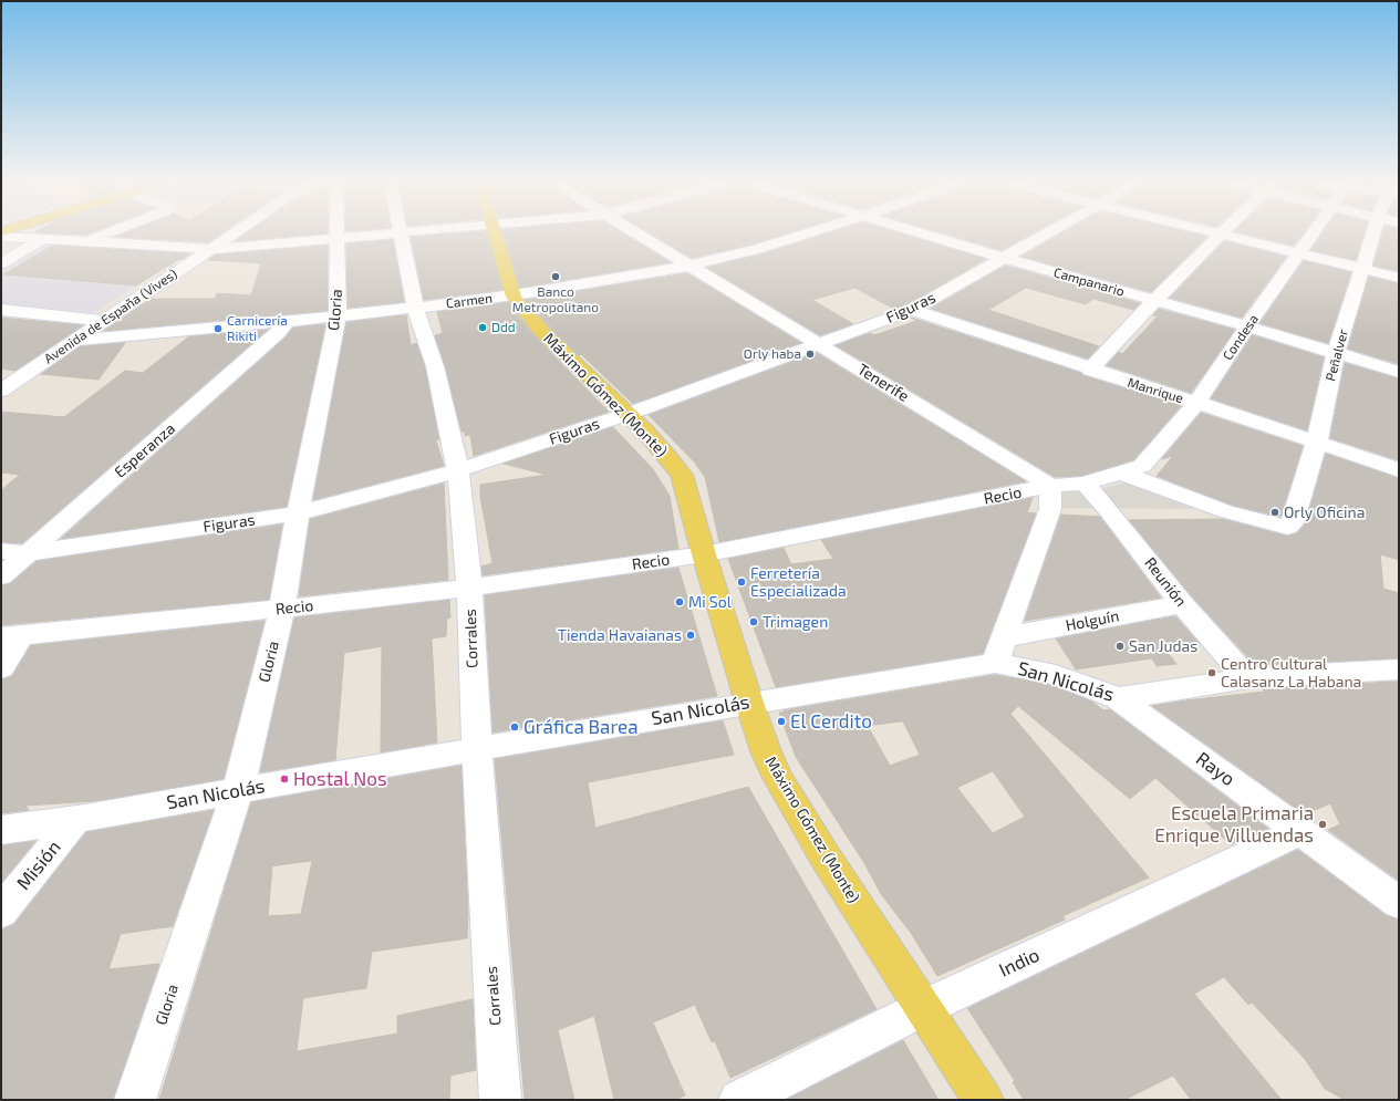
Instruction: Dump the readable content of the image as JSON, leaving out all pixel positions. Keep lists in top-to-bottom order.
{
  "streets": {
    "main road": ["Máximo Gómez (Monte)"],
    "street": [
      "Campanario",
      "Carmen",
      "Figuras",
      "Gloria",
      "Avenida de España (Vives)",
      "Condesa",
      "Peñalver",
      "Tenerife",
      "Manrique",
      "Esperanza",
      "Recio",
      "Reunión",
      "Holguín",
      "Corrales",
      "San Nicolás",
      "Rayo",
      "Misión",
      "Indio"
    ]
  },
  "crossings": [
    ["Campanario", "Figuras"],
    ["Campanario", "Condesa"],
    ["Campanario", "Peñalver"],
    ["Carmen", "Gloria"],
    ["Carmen", "Avenida de España (Vives)"],
    ["Carmen", "Tenerife"],
    ["Carmen", "Máximo Gómez (Monte)"],
    ["Carmen", "Esperanza"],
    ["Carmen", "Corrales"],
    ["Figuras", "Gloria"],
    ["Figuras", "Tenerife"],
    ["Figuras", "Manrique"],
    ["Figuras", "Máximo Gómez (Monte)"],
    ["Figuras", "Esperanza"],
    ["Figuras", "Corrales"],
    ["Gloria", "Recio"],
    ["Gloria", "San Nicolás"],
    ["Condesa", "Peñalver"],
    ["Condesa", "Manrique"],
    ["Condesa", "Recio"],
    ["Peñalver", "Manrique"],
    ["Peñalver", "Recio"],
    ["Tenerife", "Recio"],
    ["Máximo Gómez (Monte)", "Recio"],
    ["Máximo Gómez (Monte)", "San Nicolás"],
    ["Máximo Gómez (Monte)", "Indio"],
    ["Recio", "Reunión"],
    ["Recio", "Corrales"],
    ["Reunión", "Holguín"],
    ["Reunión", "San Nicolás"],
    ["Corrales", "San Nicolás"],
    ["San Nicolás", "Rayo"],
    ["San Nicolás", "Misión"],
    ["Rayo", "Indio"]
  ],
  "places": [
    "Banco Metropolitano",
    "Ddd",
    "Carnicería Rikiti",
    "Orly haba",
    "Orly Oficina",
    "Ferretería Especializada",
    "Mi Sol",
    "Trimagen",
    "Tienda Havaianas",
    "San Judas",
    "Centro Cultural Calasanz La Habana",
    "El Cerdito",
    "Gráfica Barea",
    "Hostal Nos",
    "Escuela Primaria Enrique Villuendas"
  ]
}
